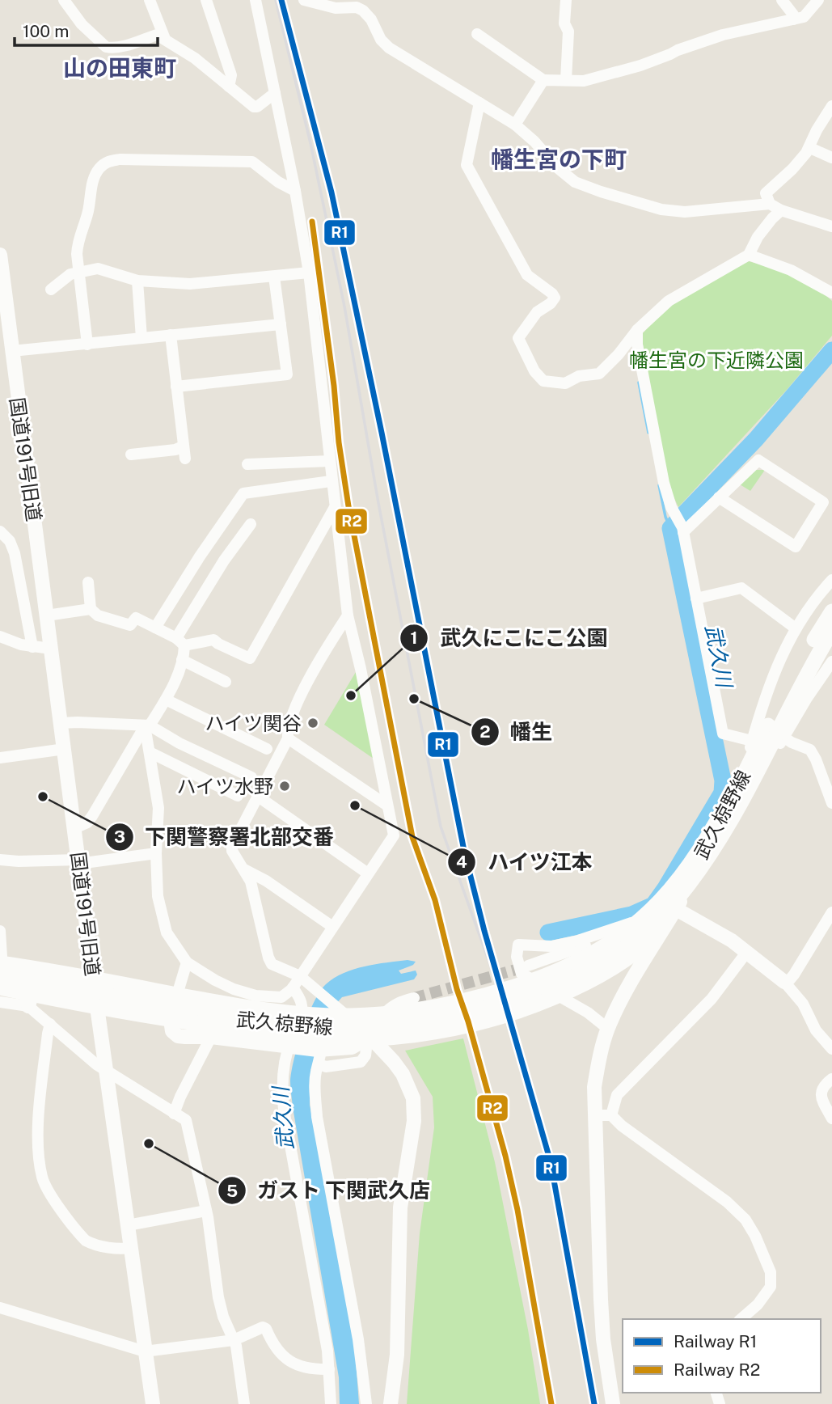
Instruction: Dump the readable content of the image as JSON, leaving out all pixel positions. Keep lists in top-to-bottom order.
{
  "streets": {
    "main road": ["武久椋野線"],
    "street": ["国道191号旧道"]
  },
  "districts": ["山の田東町", "幡生宮の下町"],
  "water": ["武久川"],
  "parks": ["幡生宮の下近隣公園"],
  "places": [
    "武久にこにこ公園",
    "幡生",
    "ハイツ関谷",
    "ハイツ水野",
    "下関警察署北部交番",
    "ハイツ江本",
    "ガスト 下関武久店"
  ],
  "lines": ["rail line R1", "rail line R2"],
  "legend": ["Railway R1", "Railway R2"],
  "scale_bar": "100 m"
}
